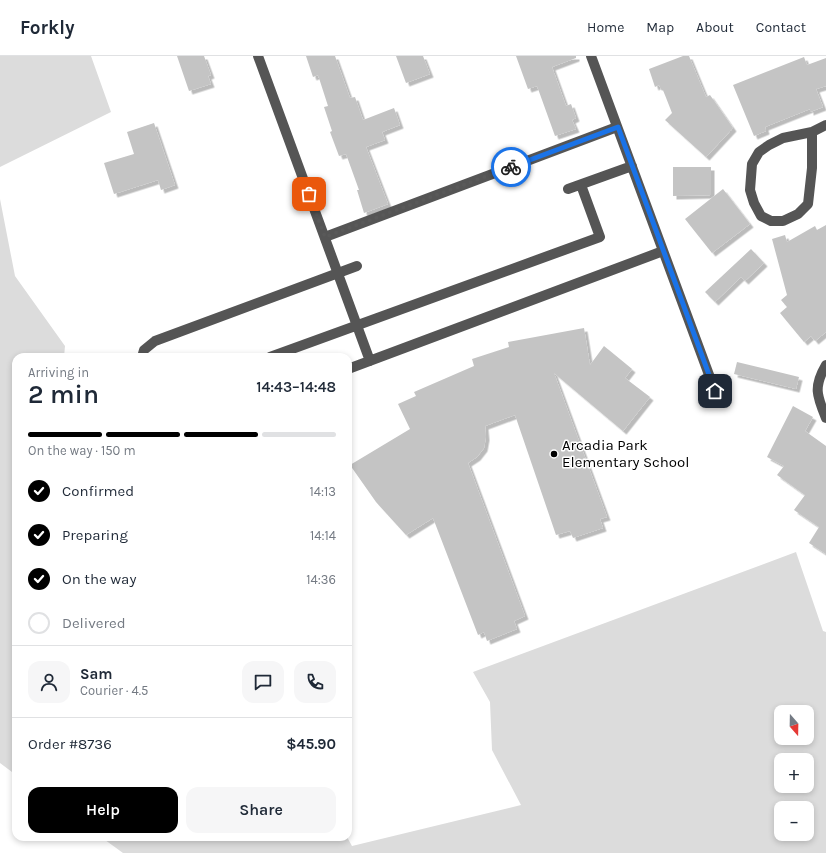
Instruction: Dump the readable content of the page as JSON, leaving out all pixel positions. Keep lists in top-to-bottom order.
{
  "places": ["Arcadia Park Elementary School"],
  "north": "bottom",
  "page": {
    "header": "Forkly",
    "nav": [
      "Home",
      "Map",
      "About",
      "Contact"
    ],
    "heading": ["2 min", "Arriving in", "14:43–14:48"],
    "panel": [
      "Sam",
      "Courier · 4.5",
      "Order #8736",
      "$45.90"
    ],
    "bar": "On the way · 150 m",
    "list": [
      ["Confirmed", "14:13"],
      ["Preparing", "14:14"],
      ["On the way", "14:36"],
      "Delivered"
    ],
    "map_buttons": ["+", "−"],
    "buttons": ["Help", "Share"]
  }
}
